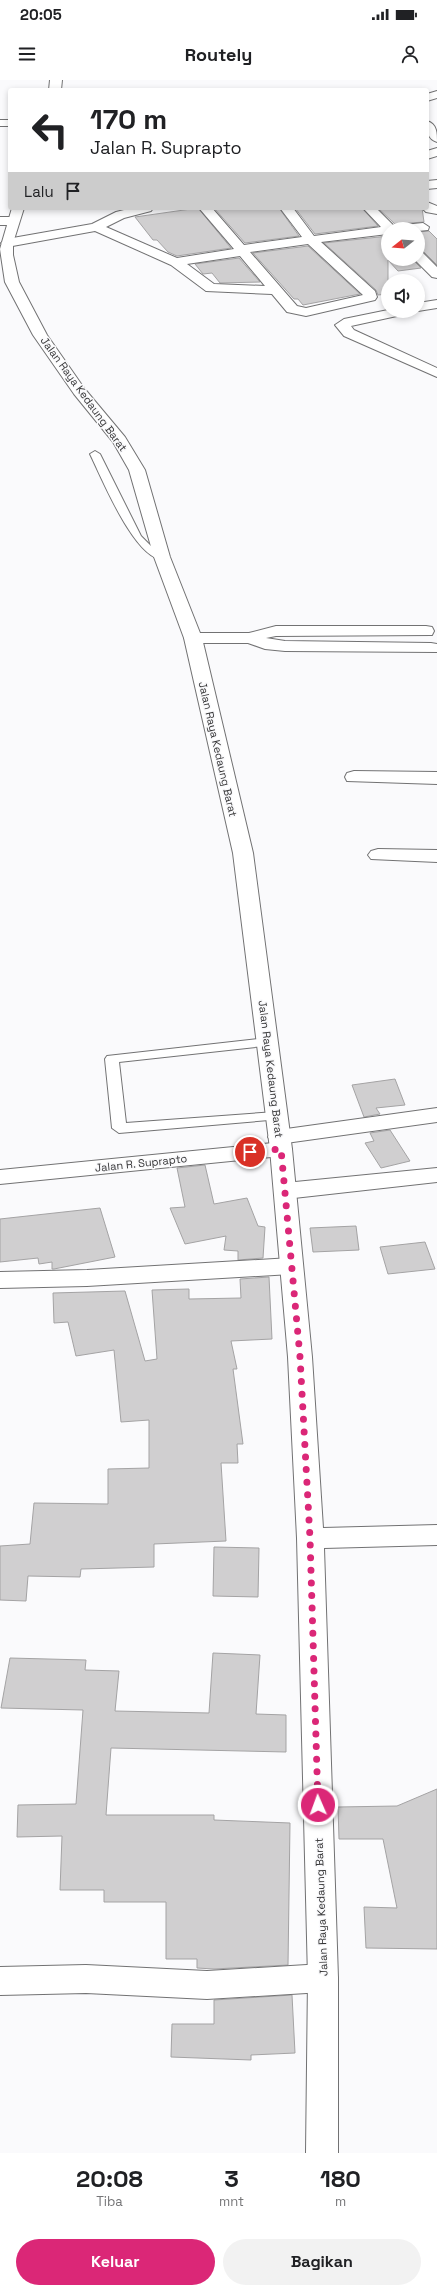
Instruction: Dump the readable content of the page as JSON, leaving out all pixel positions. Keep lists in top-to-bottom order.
{
  "streets": {
    "street": ["Jalan Raya Kedaung Barat", "Jalan R. Suprapto"]
  },
  "crossings": [
    ["Jalan Raya Kedaung Barat", "Jalan R. Suprapto"]
  ],
  "north": "left",
  "page": {
    "status": "20:05",
    "header": "Routely",
    "turn": ["170 m", "Jalan R. Suprapto"],
    "then": "Lalu",
    "eta": [
      "20:08",
      "Tiba",
      "3",
      "mnt",
      "180",
      "m"
    ],
    "buttons": ["Keluar", "Bagikan"]
  }
}
